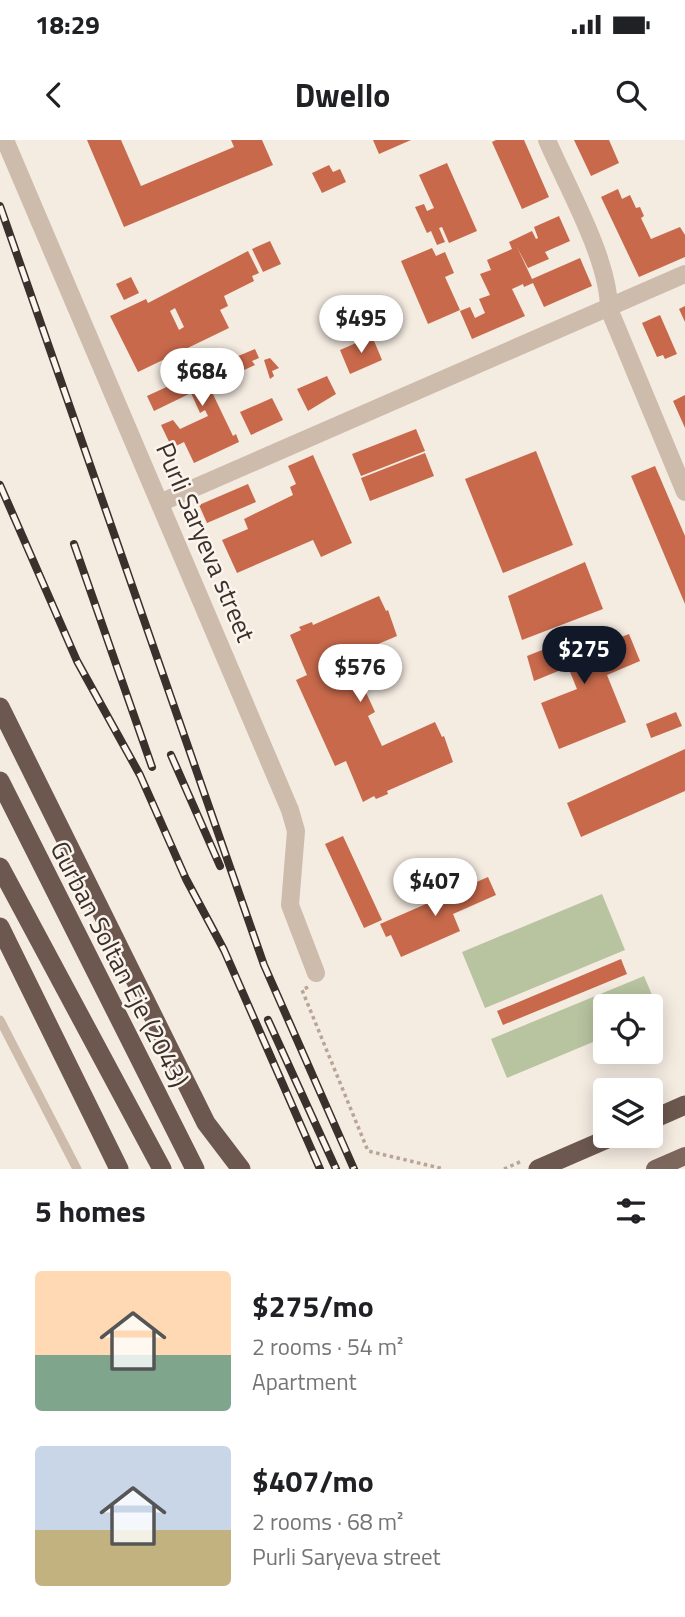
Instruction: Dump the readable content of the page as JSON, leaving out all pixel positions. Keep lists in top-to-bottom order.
{
  "streets": {
    "highway": ["Gurban Soltan Eje (2043)"],
    "street": ["Purli Saryeva street"]
  },
  "page": {
    "status": "18:29",
    "header": "Dwello",
    "price": [
      "$495",
      "$684",
      "$275",
      "$576",
      "$407"
    ],
    "heading": "5 homes",
    "list": [
      {
        "name": "$275/mo",
        "note": "2 rooms · 54 m² · Apartment"
      },
      {
        "name": "$407/mo",
        "note": "2 rooms · 68 m² · Purli Saryeva street"
      }
    ]
  }
}
